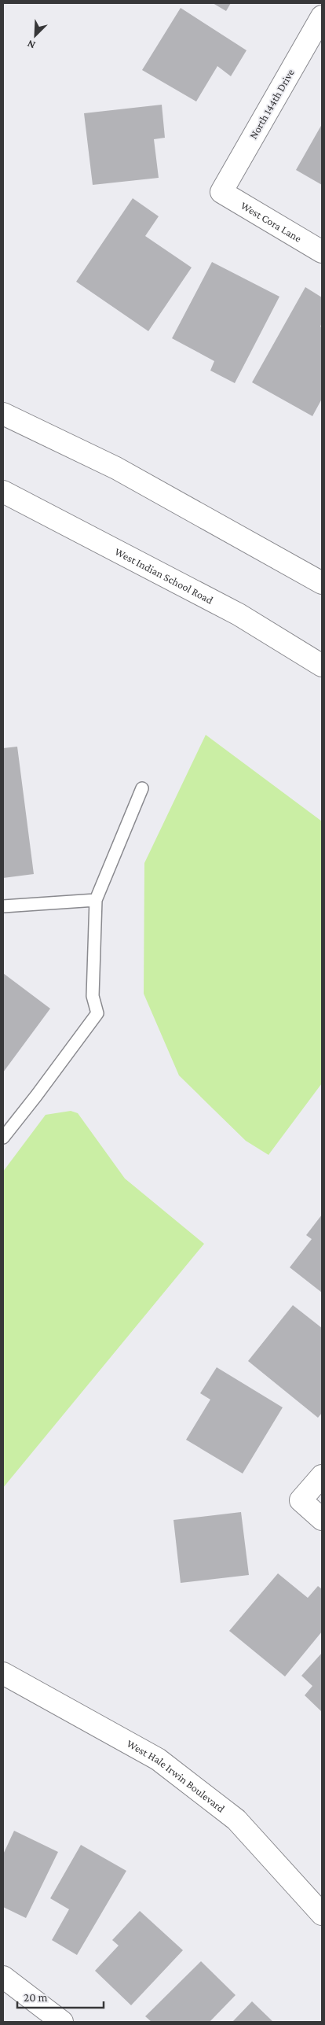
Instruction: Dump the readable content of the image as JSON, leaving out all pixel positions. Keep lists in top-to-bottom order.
{
  "streets": {
    "street": [
      "North 144th Drive",
      "West Cora Lane",
      "West Indian School Road",
      "West Hale Irwin Boulevard"
    ]
  },
  "crossings": [
    ["North 144th Drive", "West Cora Lane"]
  ],
  "scale_bar": "20 m",
  "north": "bottom left"
}
